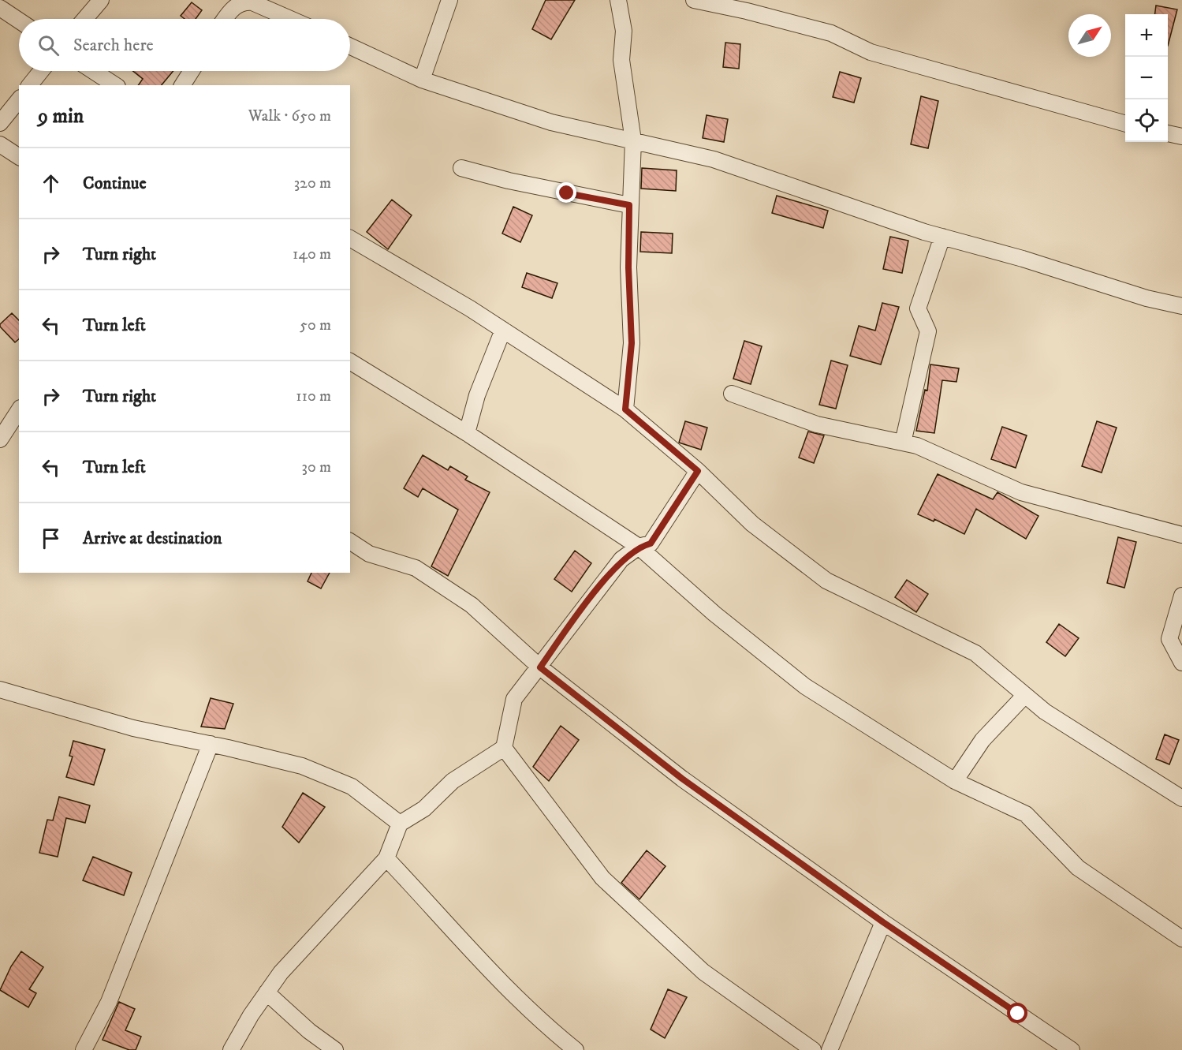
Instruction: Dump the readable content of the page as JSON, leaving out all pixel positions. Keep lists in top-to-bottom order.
{
  "north": "top right",
  "page": {
    "map_buttons": ["+", "−"],
    "search": "Search here",
    "heading": ["9 min", "Walk · 650 m"],
    "list": [
      ["Continue", "320 m"],
      ["Turn right", "140 m"],
      ["Turn left", "50 m"],
      ["Turn right", "110 m"],
      ["Turn left", "30 m"],
      "Arrive at destination"
    ]
  }
}
